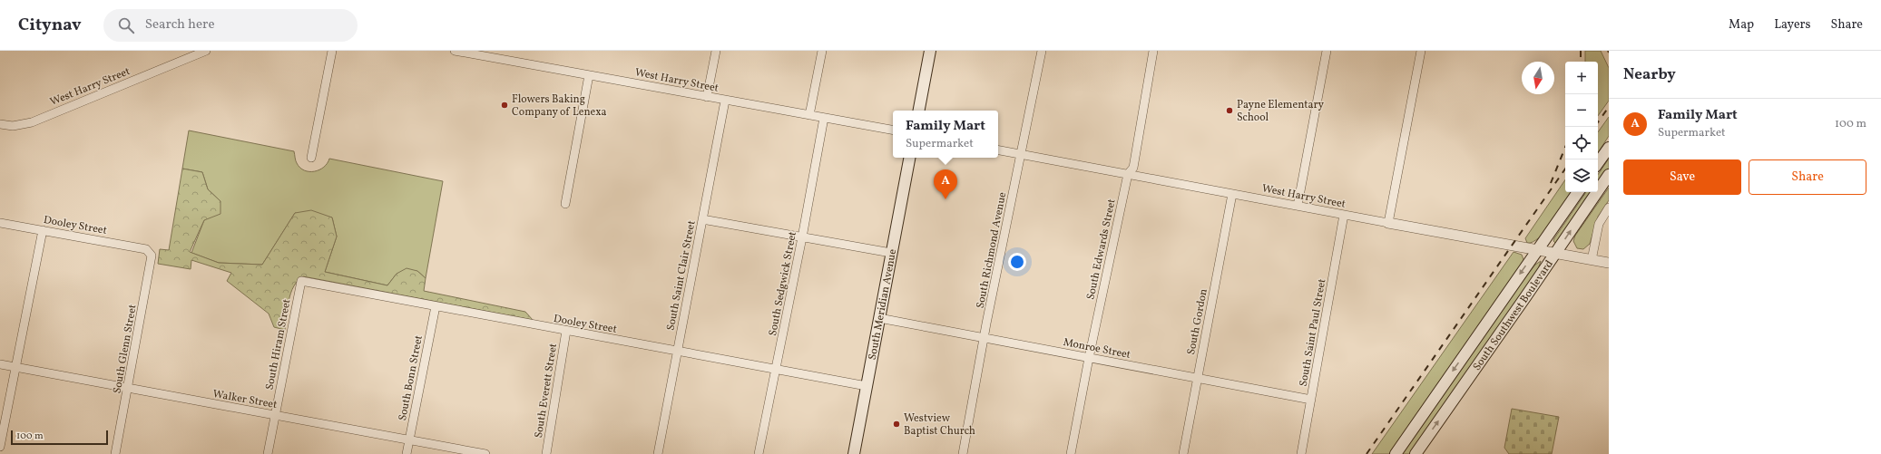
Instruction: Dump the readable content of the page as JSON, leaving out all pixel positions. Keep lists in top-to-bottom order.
{
  "streets": {
    "main road": ["South Meridian Avenue", "South Southwest Boulevard"],
    "street": [
      "West Harry Street",
      "Dooley Street",
      "South Edwards Street",
      "South Richmond Avenue",
      "South Saint Clair Street",
      "South Sedgwick Street",
      "South Gordon",
      "South Saint Paul Street",
      "South Hiram Street",
      "Monroe Street",
      "South Glenn Street",
      "South Bonn Street",
      "South Everett Street",
      "Walker Street"
    ]
  },
  "crossings": [
    ["West Harry Street", "South Edwards Street"],
    ["West Harry Street", "South Richmond Avenue"],
    ["West Harry Street", "South Saint Clair Street"],
    ["West Harry Street", "South Sedgwick Street"],
    ["West Harry Street", "South Southwest Boulevard"],
    ["West Harry Street", "South Gordon"],
    ["West Harry Street", "South Saint Paul Street"],
    ["Dooley Street", "South Saint Clair Street"],
    ["Dooley Street", "South Sedgwick Street"],
    ["Dooley Street", "South Meridian Avenue"],
    ["Dooley Street", "South Hiram Street"],
    ["Dooley Street", "South Glenn Street"],
    ["Dooley Street", "South Bonn Street"],
    ["Dooley Street", "South Everett Street"],
    ["South Edwards Street", "Monroe Street"],
    ["South Richmond Avenue", "Monroe Street"],
    ["South Meridian Avenue", "Monroe Street"],
    ["South Gordon", "Monroe Street"],
    ["South Saint Paul Street", "Monroe Street"],
    ["South Hiram Street", "Walker Street"],
    ["South Glenn Street", "Walker Street"],
    ["South Bonn Street", "Walker Street"]
  ],
  "places": ["Flowers Baking Company of Lenexa", "Payne Elementary School", "Westview Baptist Church"],
  "scale_bar": "100 m",
  "north": "bottom",
  "page": {
    "header": "Citynav",
    "search": "Search here",
    "nav": ["Map", "Layers", "Share"],
    "heading": "Nearby",
    "map_buttons": ["+", "−"],
    "list": [
      {
        "mark": "A",
        "name": "Family Mart",
        "note": "Supermarket",
        "value": "100 m"
      }
    ],
    "popup": ["Family Mart", "Supermarket"],
    "buttons": ["Save", "Share"],
    "pins": "A",
    "scale": "100 m"
  }
}
